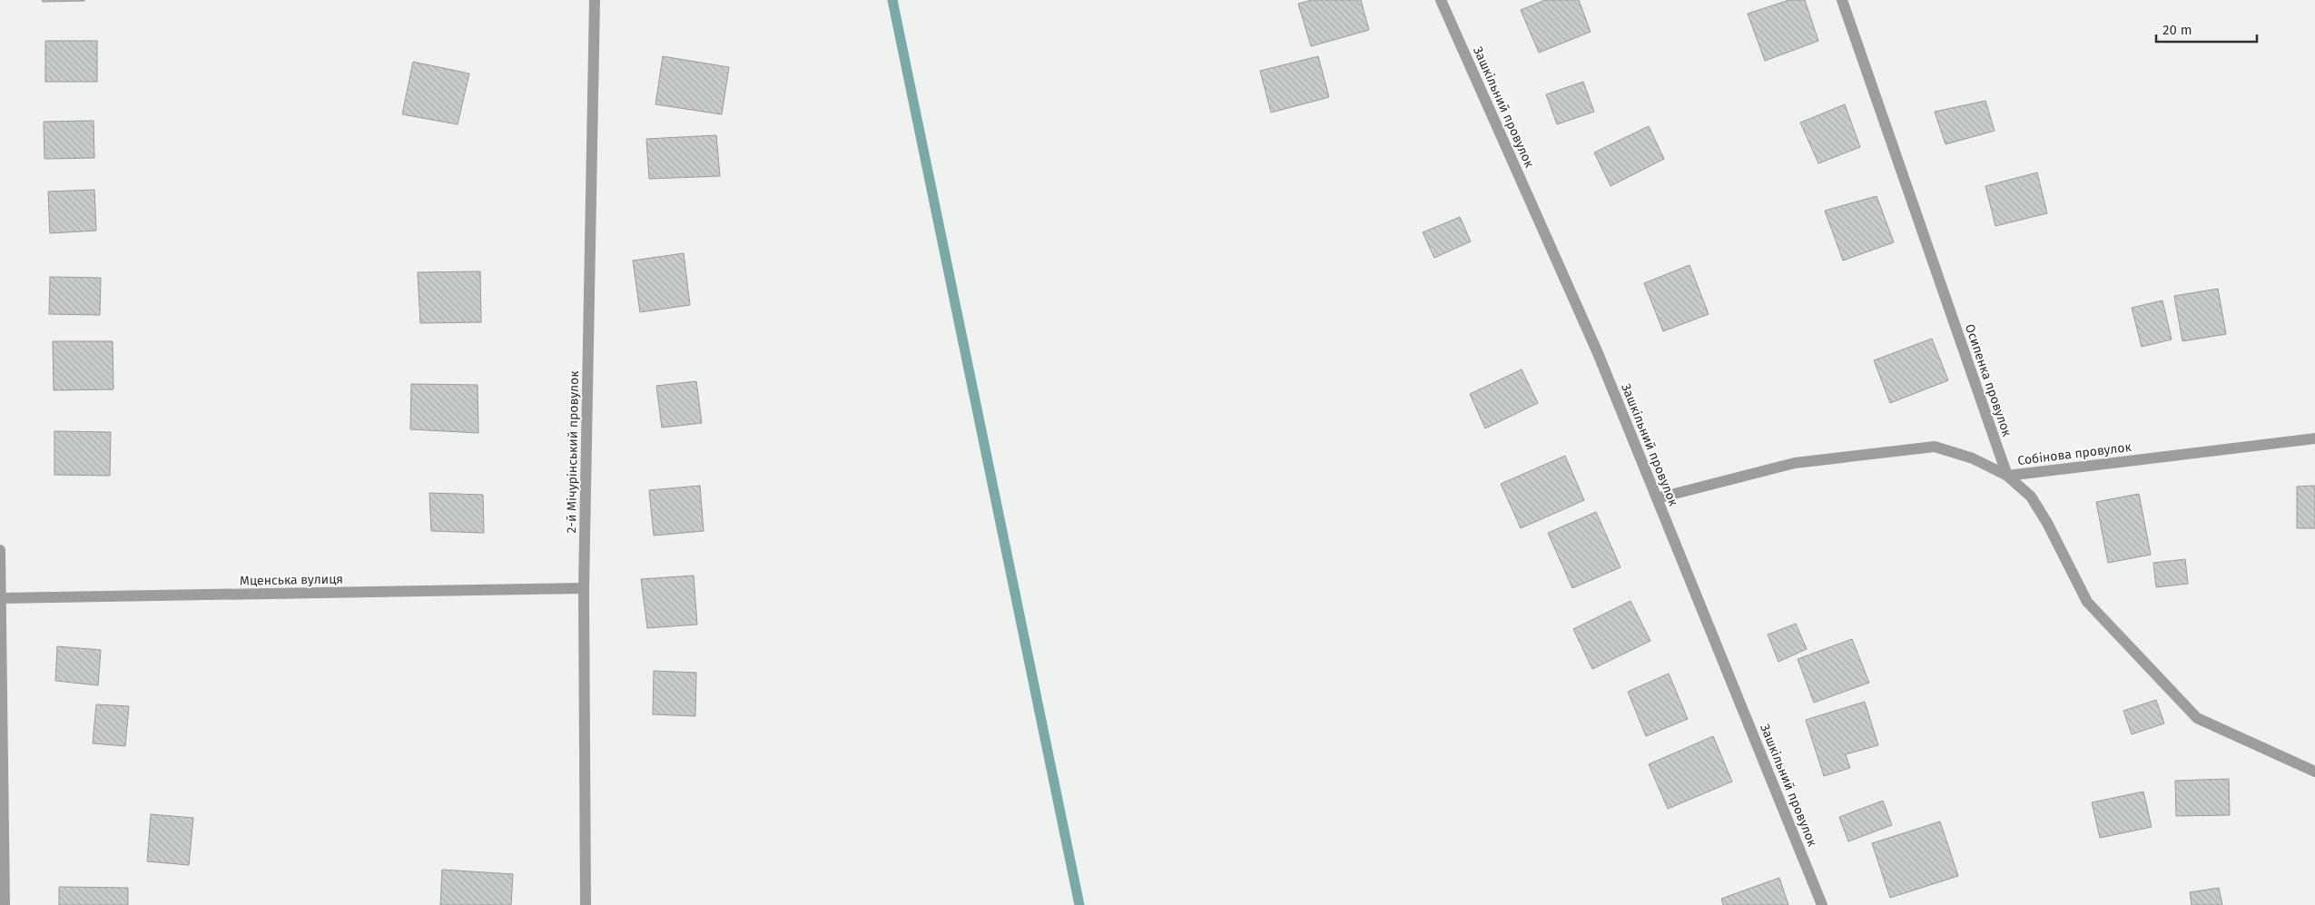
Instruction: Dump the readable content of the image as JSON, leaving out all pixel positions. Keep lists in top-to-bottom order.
{
  "streets": {
    "street": [
      "Зашкільний провулок",
      "Осипенка провулок",
      "2-й Мічурінський провулок",
      "Собінова провулок",
      "Мценська вулиця"
    ]
  },
  "crossings": [
    ["Зашкільний провулок", "Собінова провулок"],
    ["Осипенка провулок", "Собінова провулок"],
    ["2-й Мічурінський провулок", "Мценська вулиця"]
  ],
  "scale_bar": "20 m"
}
